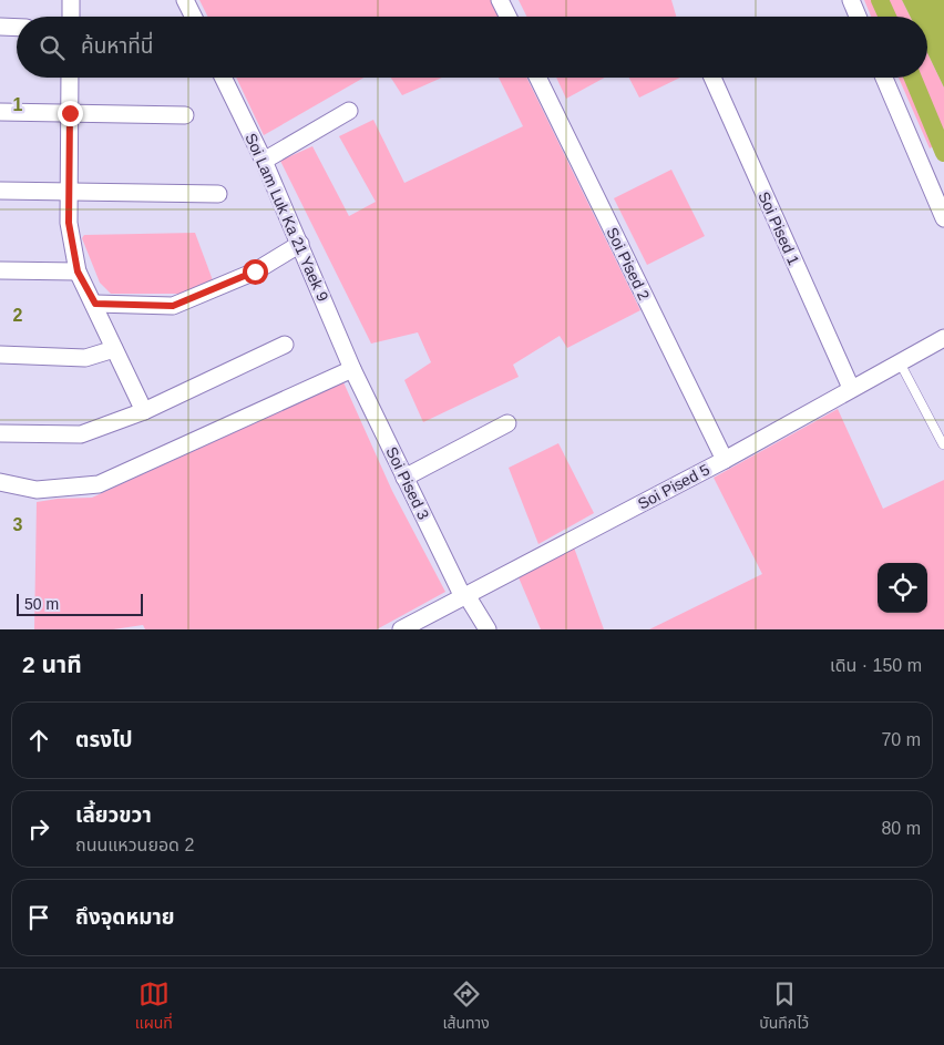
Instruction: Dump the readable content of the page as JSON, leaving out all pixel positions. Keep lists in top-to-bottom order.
{
  "streets": {
    "street": [
      "Soi Lam Luk Ka 21 Yaek 9",
      "Soi Pised 1",
      "Soi Pised 2",
      "Soi Pised 3",
      "Soi Pised 5"
    ]
  },
  "crossings": [
    ["Soi Lam Luk Ka 21 Yaek 9", "Soi Pised 3"],
    ["Soi Pised 1", "Soi Pised 5"],
    ["Soi Pised 2", "Soi Pised 5"],
    ["Soi Pised 3", "Soi Pised 5"]
  ],
  "scale_bar": "50 m",
  "page": {
    "search": "ค้นหาที่นี่",
    "scale": "50 m",
    "heading": ["2 นาที", "เดิน · 150 m"],
    "list": [
      ["ตรงไป", "70 m"],
      ["เลี้ยวขวา", "ถนนแหวนยอด 2", "80 m"],
      "ถึงจุดหมาย"
    ],
    "nav": ["แผนที่", "เส้นทาง", "บันทึกไว้"]
  },
  "grid": {
    "rows": ["1", "2", "3"]
  }
}
